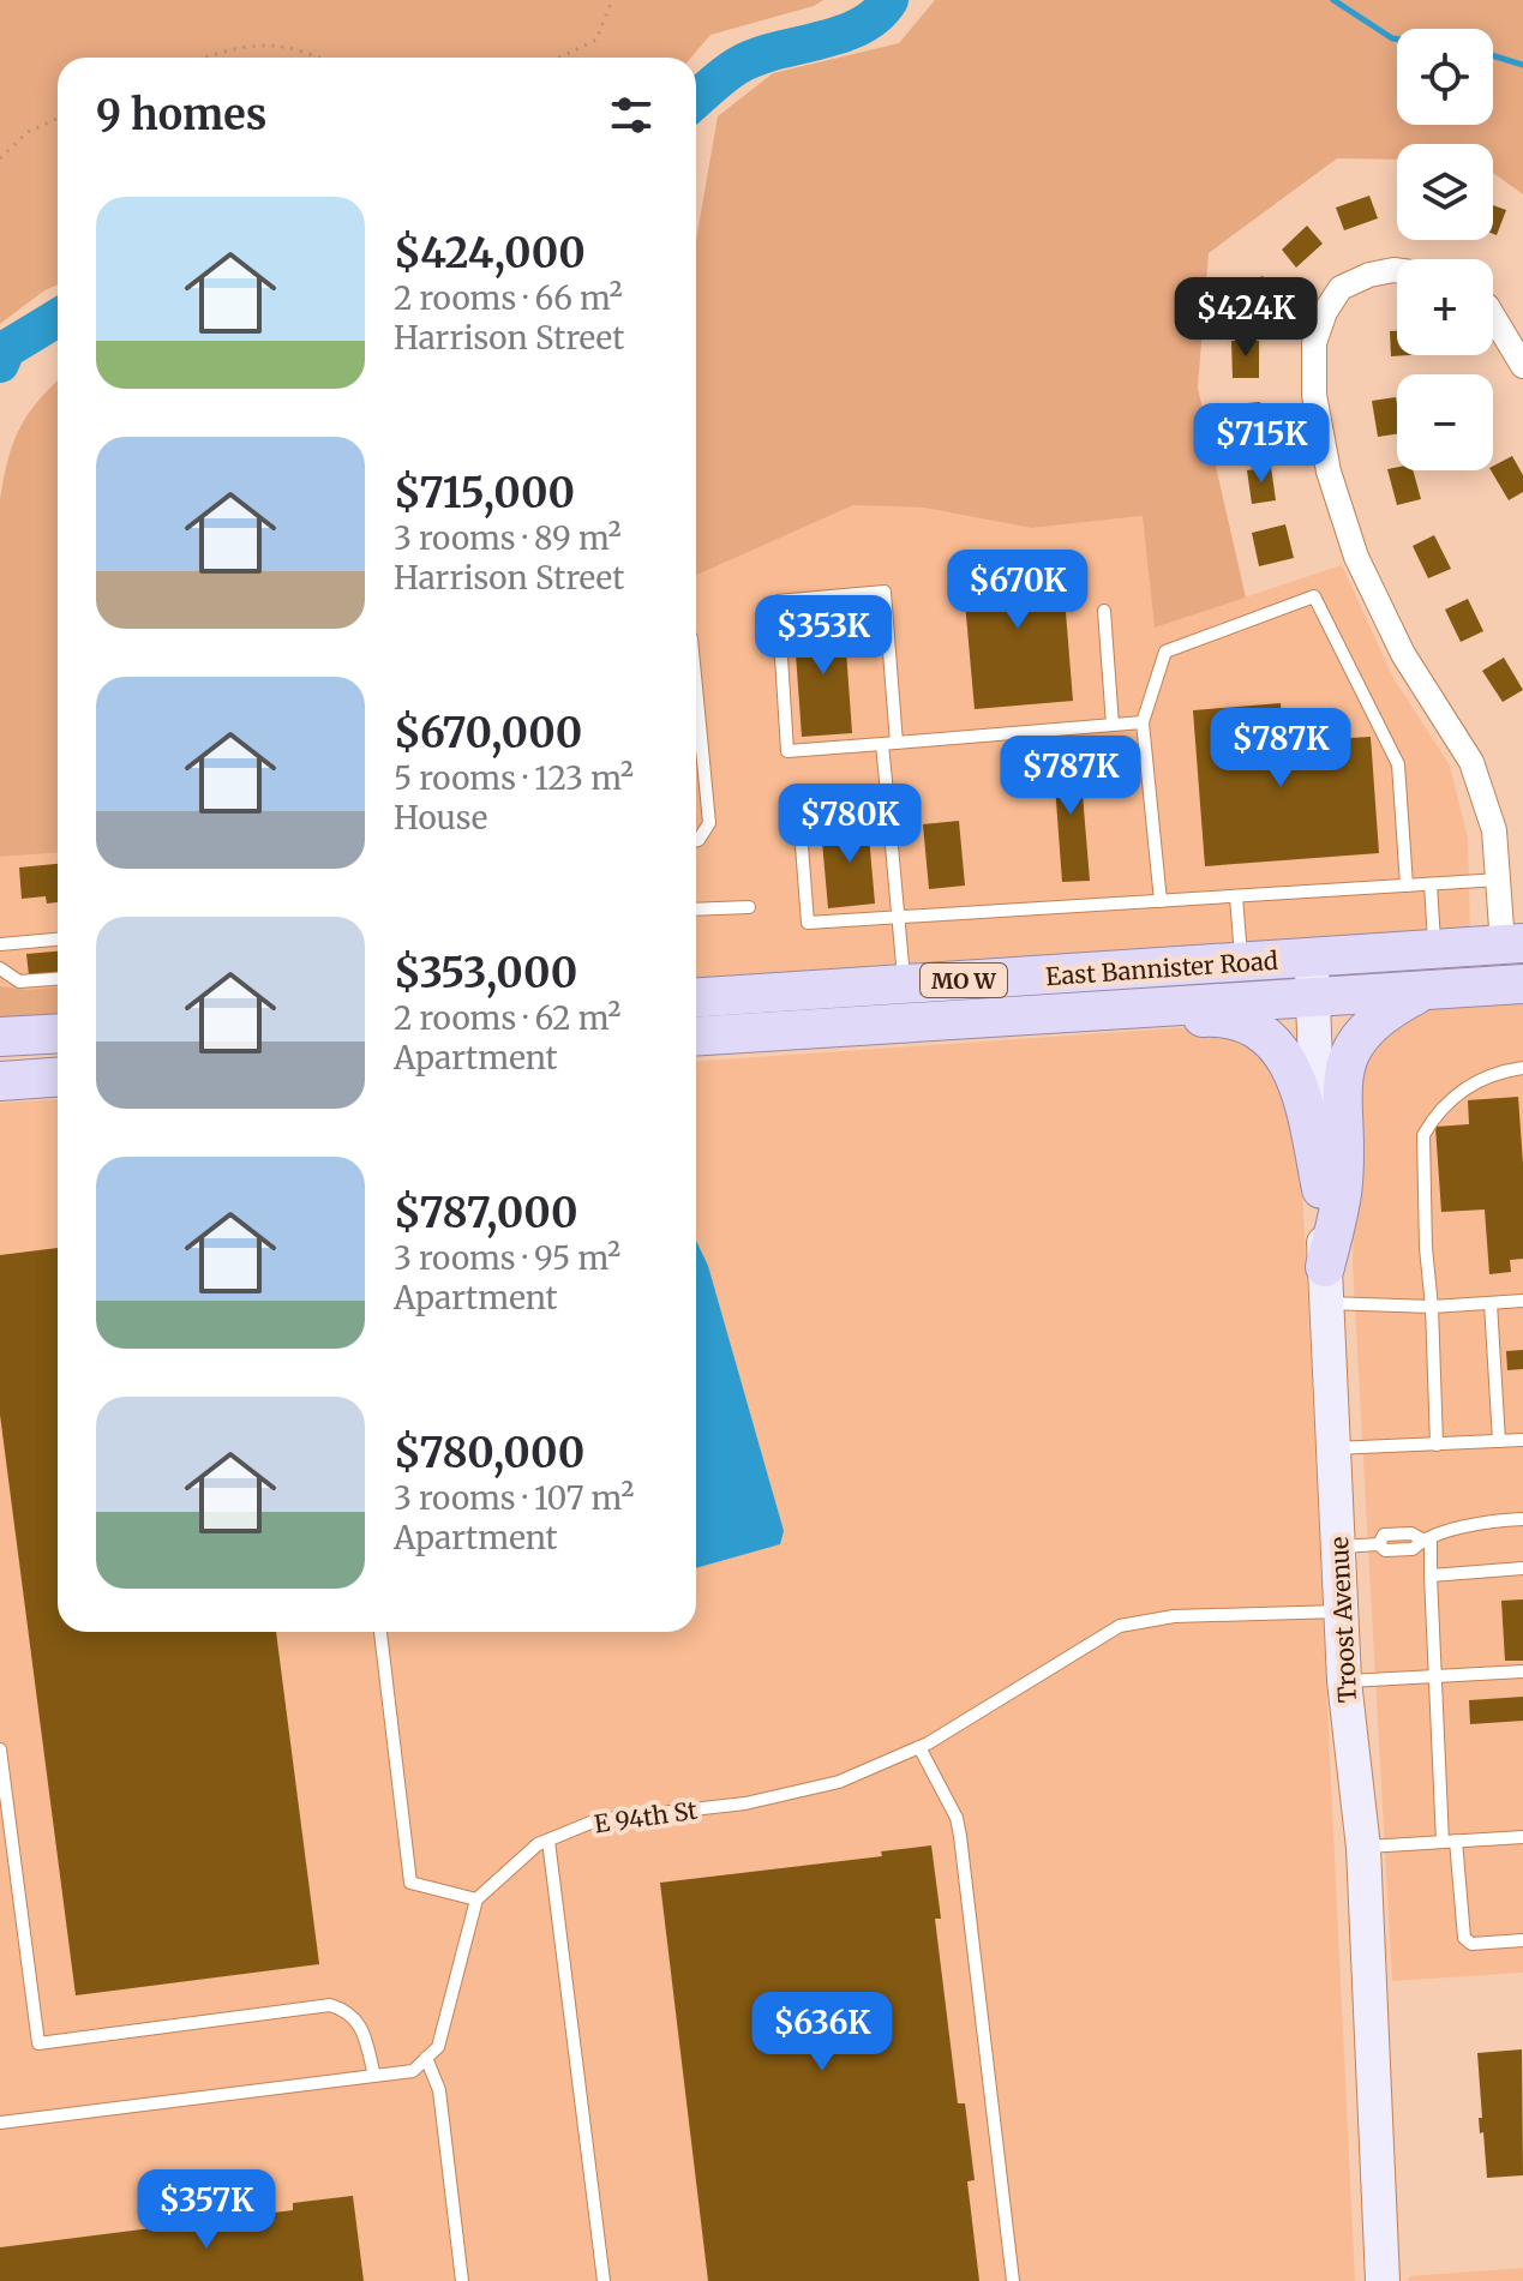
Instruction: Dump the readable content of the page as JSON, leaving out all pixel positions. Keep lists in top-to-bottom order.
{
  "streets": {
    "main road": ["East Bannister Road", "MO W", "Troost Avenue"],
    "lane": ["E 94th St"]
  },
  "crossings": [
    ["East Bannister Road", "Troost Avenue"],
    ["Troost Avenue", "E 94th St"]
  ],
  "page": {
    "map_buttons": ["+", "−"],
    "heading": "9 homes",
    "list": [
      {
        "name": "$424,000",
        "note": "2 rooms · 66 m² · Harrison Street"
      },
      {
        "name": "$715,000",
        "note": "3 rooms · 89 m² · Harrison Street"
      },
      {
        "name": "$670,000",
        "note": "5 rooms · 123 m² · House"
      },
      {
        "name": "$353,000",
        "note": "2 rooms · 62 m² · Apartment"
      },
      {
        "name": "$787,000",
        "note": "3 rooms · 95 m² · Apartment"
      },
      {
        "name": "$780,000",
        "note": "3 rooms · 107 m² · Apartment"
      }
    ],
    "price": [
      "$424K",
      "$715K",
      "$670K",
      "$353K",
      "$787K",
      "$787K",
      "$780K",
      "$636K",
      "$357K"
    ]
  }
}
